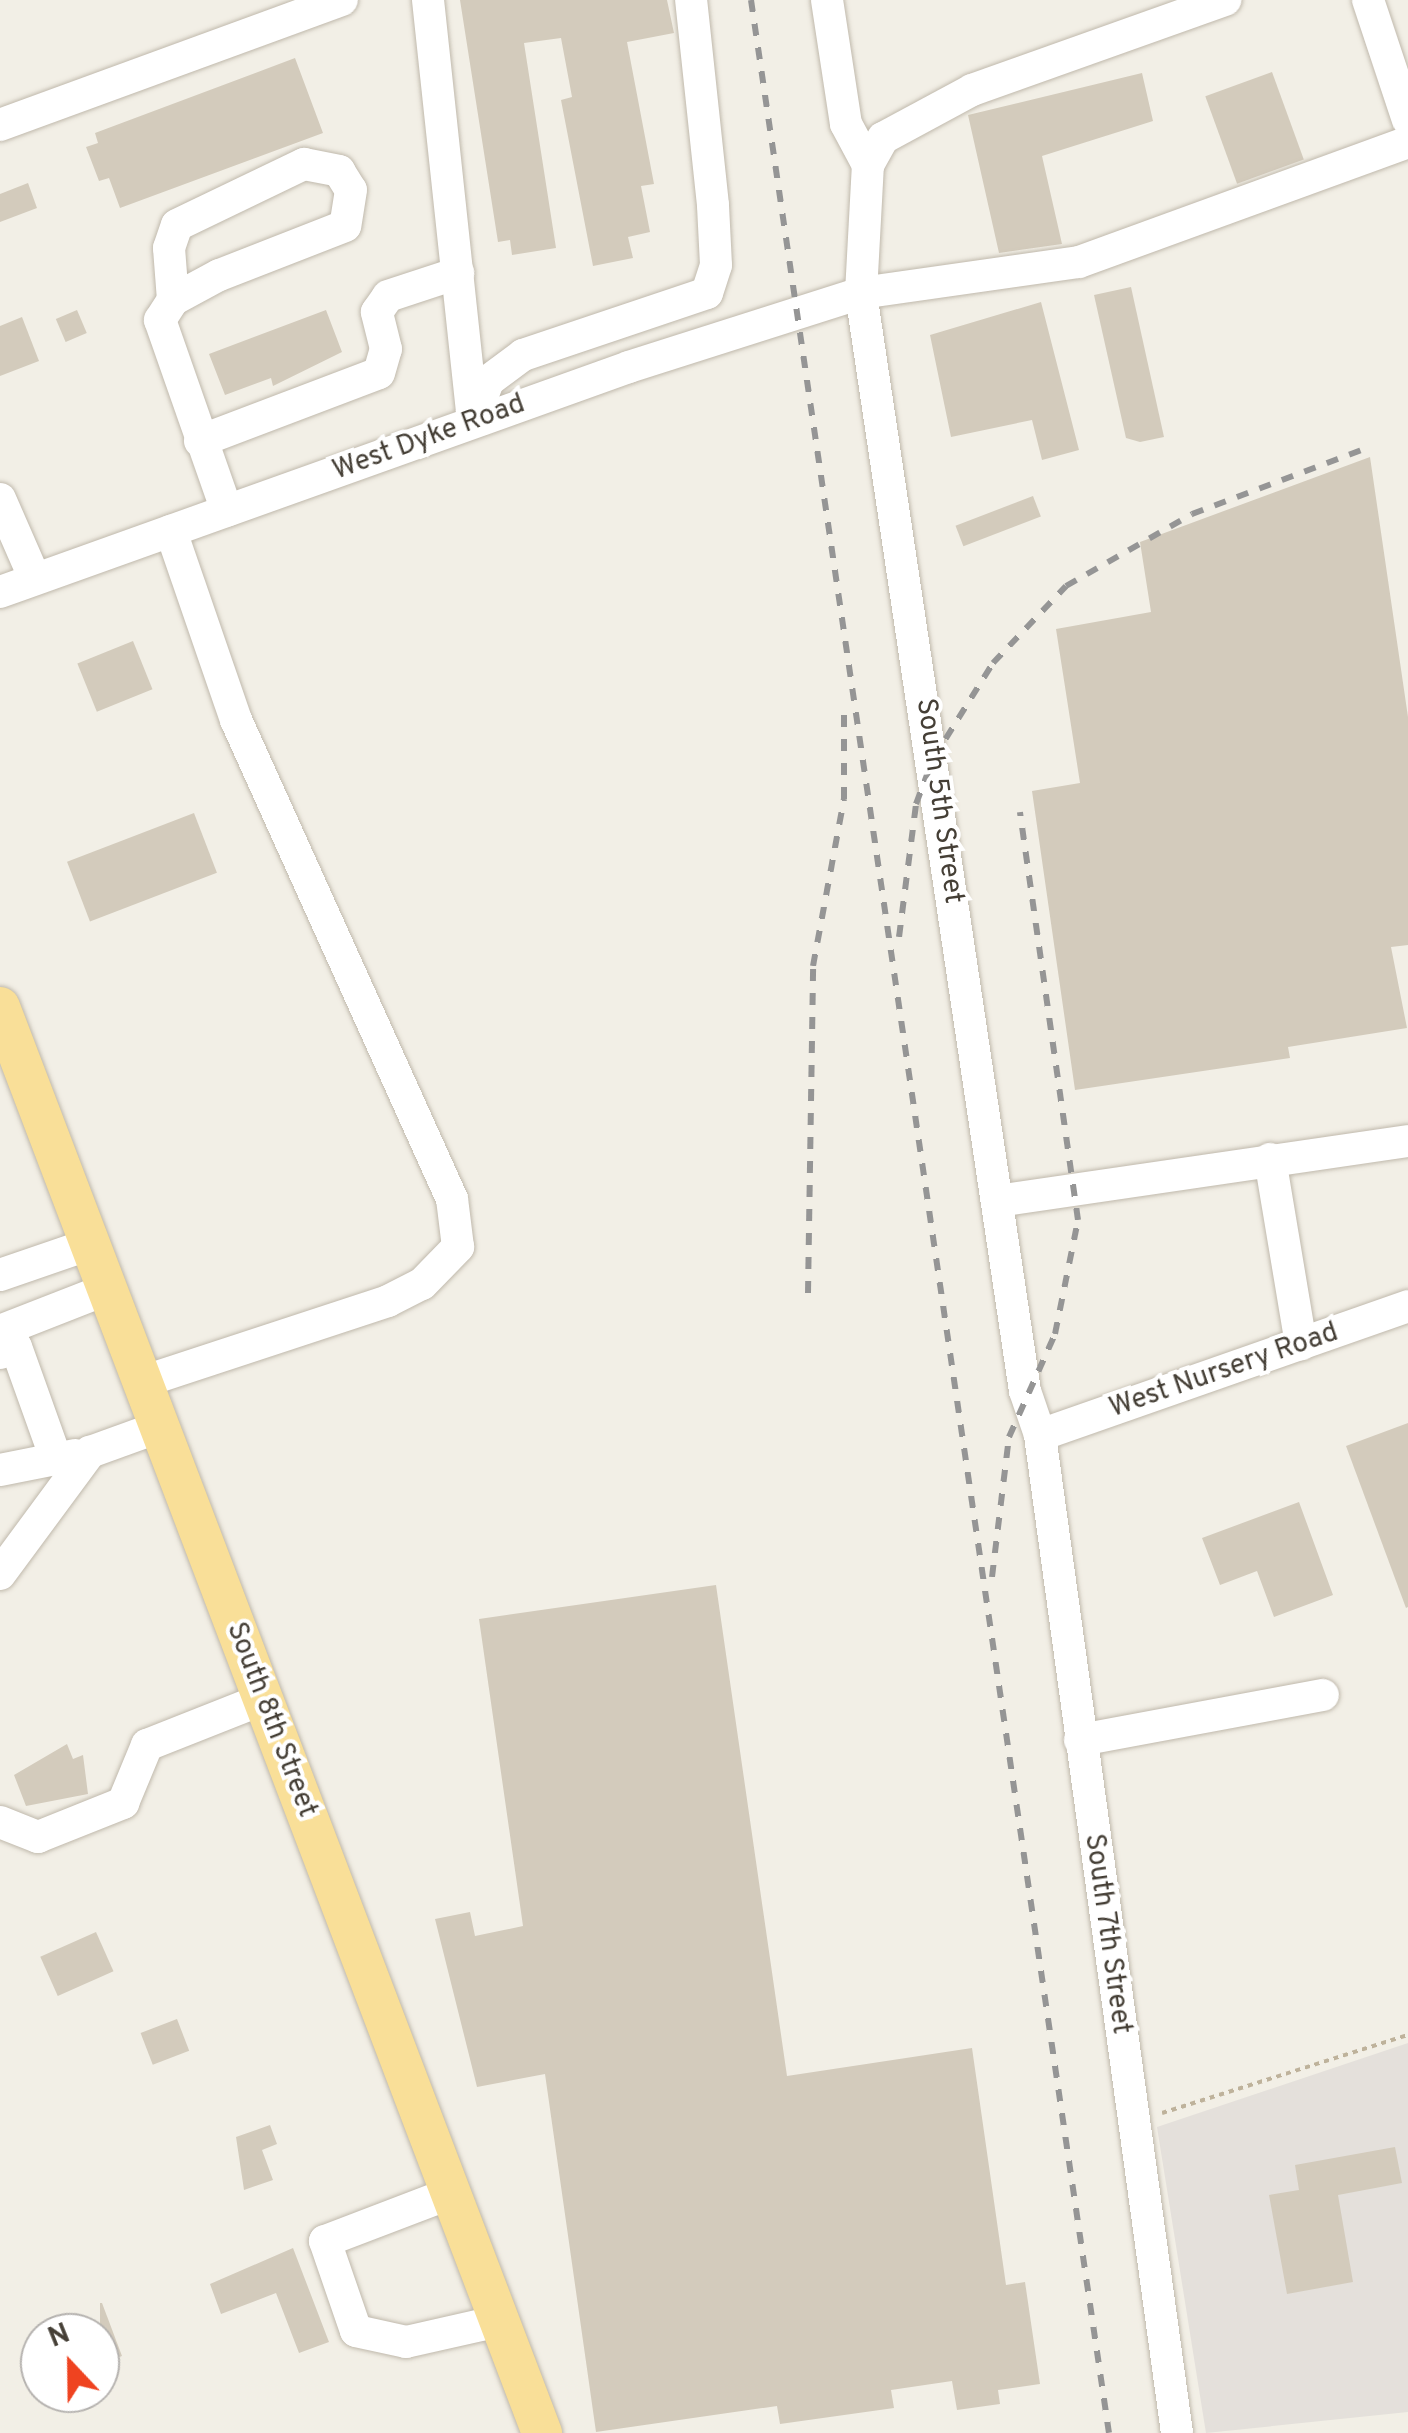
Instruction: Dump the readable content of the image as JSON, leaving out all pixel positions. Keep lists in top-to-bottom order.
{
  "streets": {
    "main road": ["South 8th Street"],
    "street": [
      "West Dyke Road",
      "South 5th Street",
      "West Nursery Road",
      "South 7th Street"
    ]
  },
  "crossings": [
    ["West Dyke Road", "South 5th Street"],
    ["South 5th Street", "West Nursery Road"],
    ["South 5th Street", "South 7th Street"],
    ["West Nursery Road", "South 7th Street"]
  ],
  "north": "top"
}
